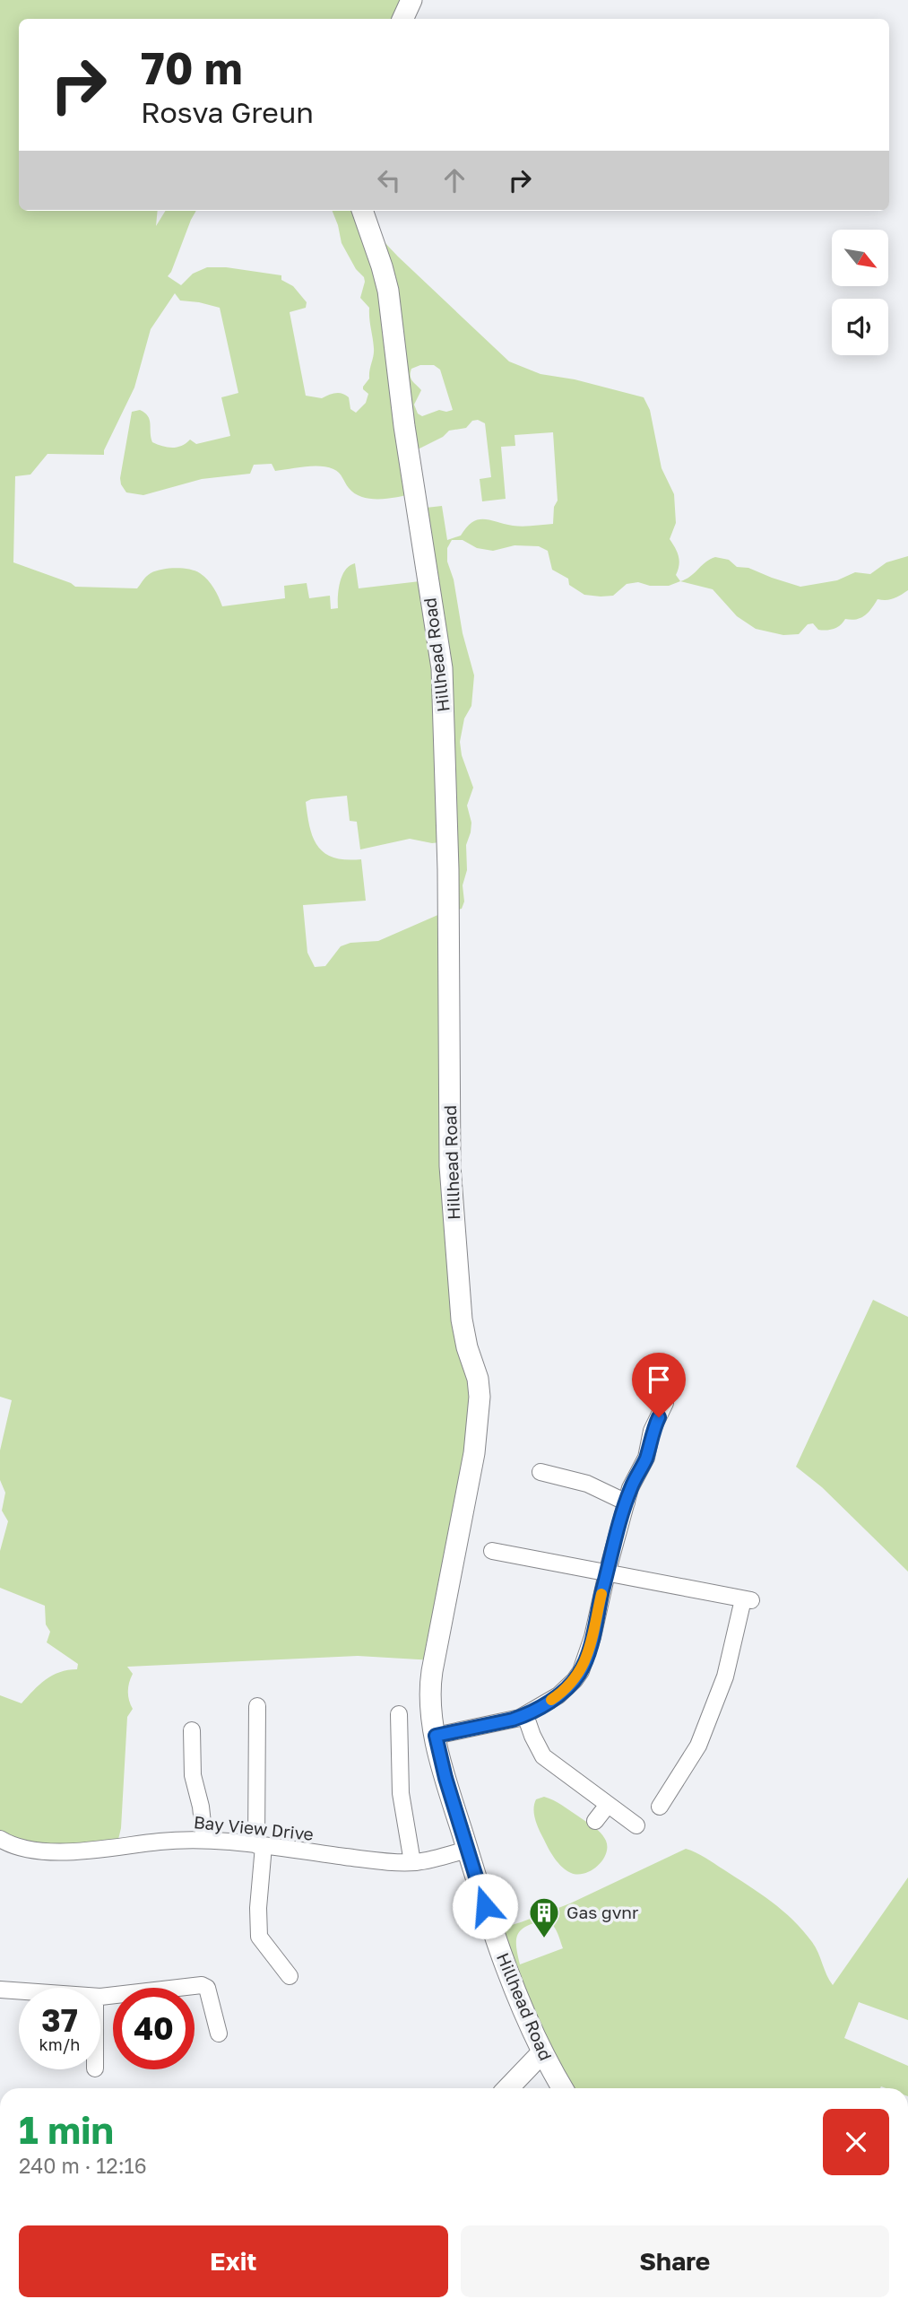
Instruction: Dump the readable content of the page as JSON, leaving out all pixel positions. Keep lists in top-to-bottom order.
{
  "streets": {
    "street": ["Hillhead Road", "Bay View Drive"]
  },
  "crossings": [
    ["Hillhead Road", "Bay View Drive"]
  ],
  "places": {
    "building": ["Gas gvnr"]
  },
  "north": "bottom right",
  "page": {
    "turn": ["70 m", "Rosva Greun"],
    "speed": "37 km/h",
    "limit": "40",
    "heading": ["1 min", "240 m · 12:16"],
    "buttons": ["Exit", "Share"]
  }
}
